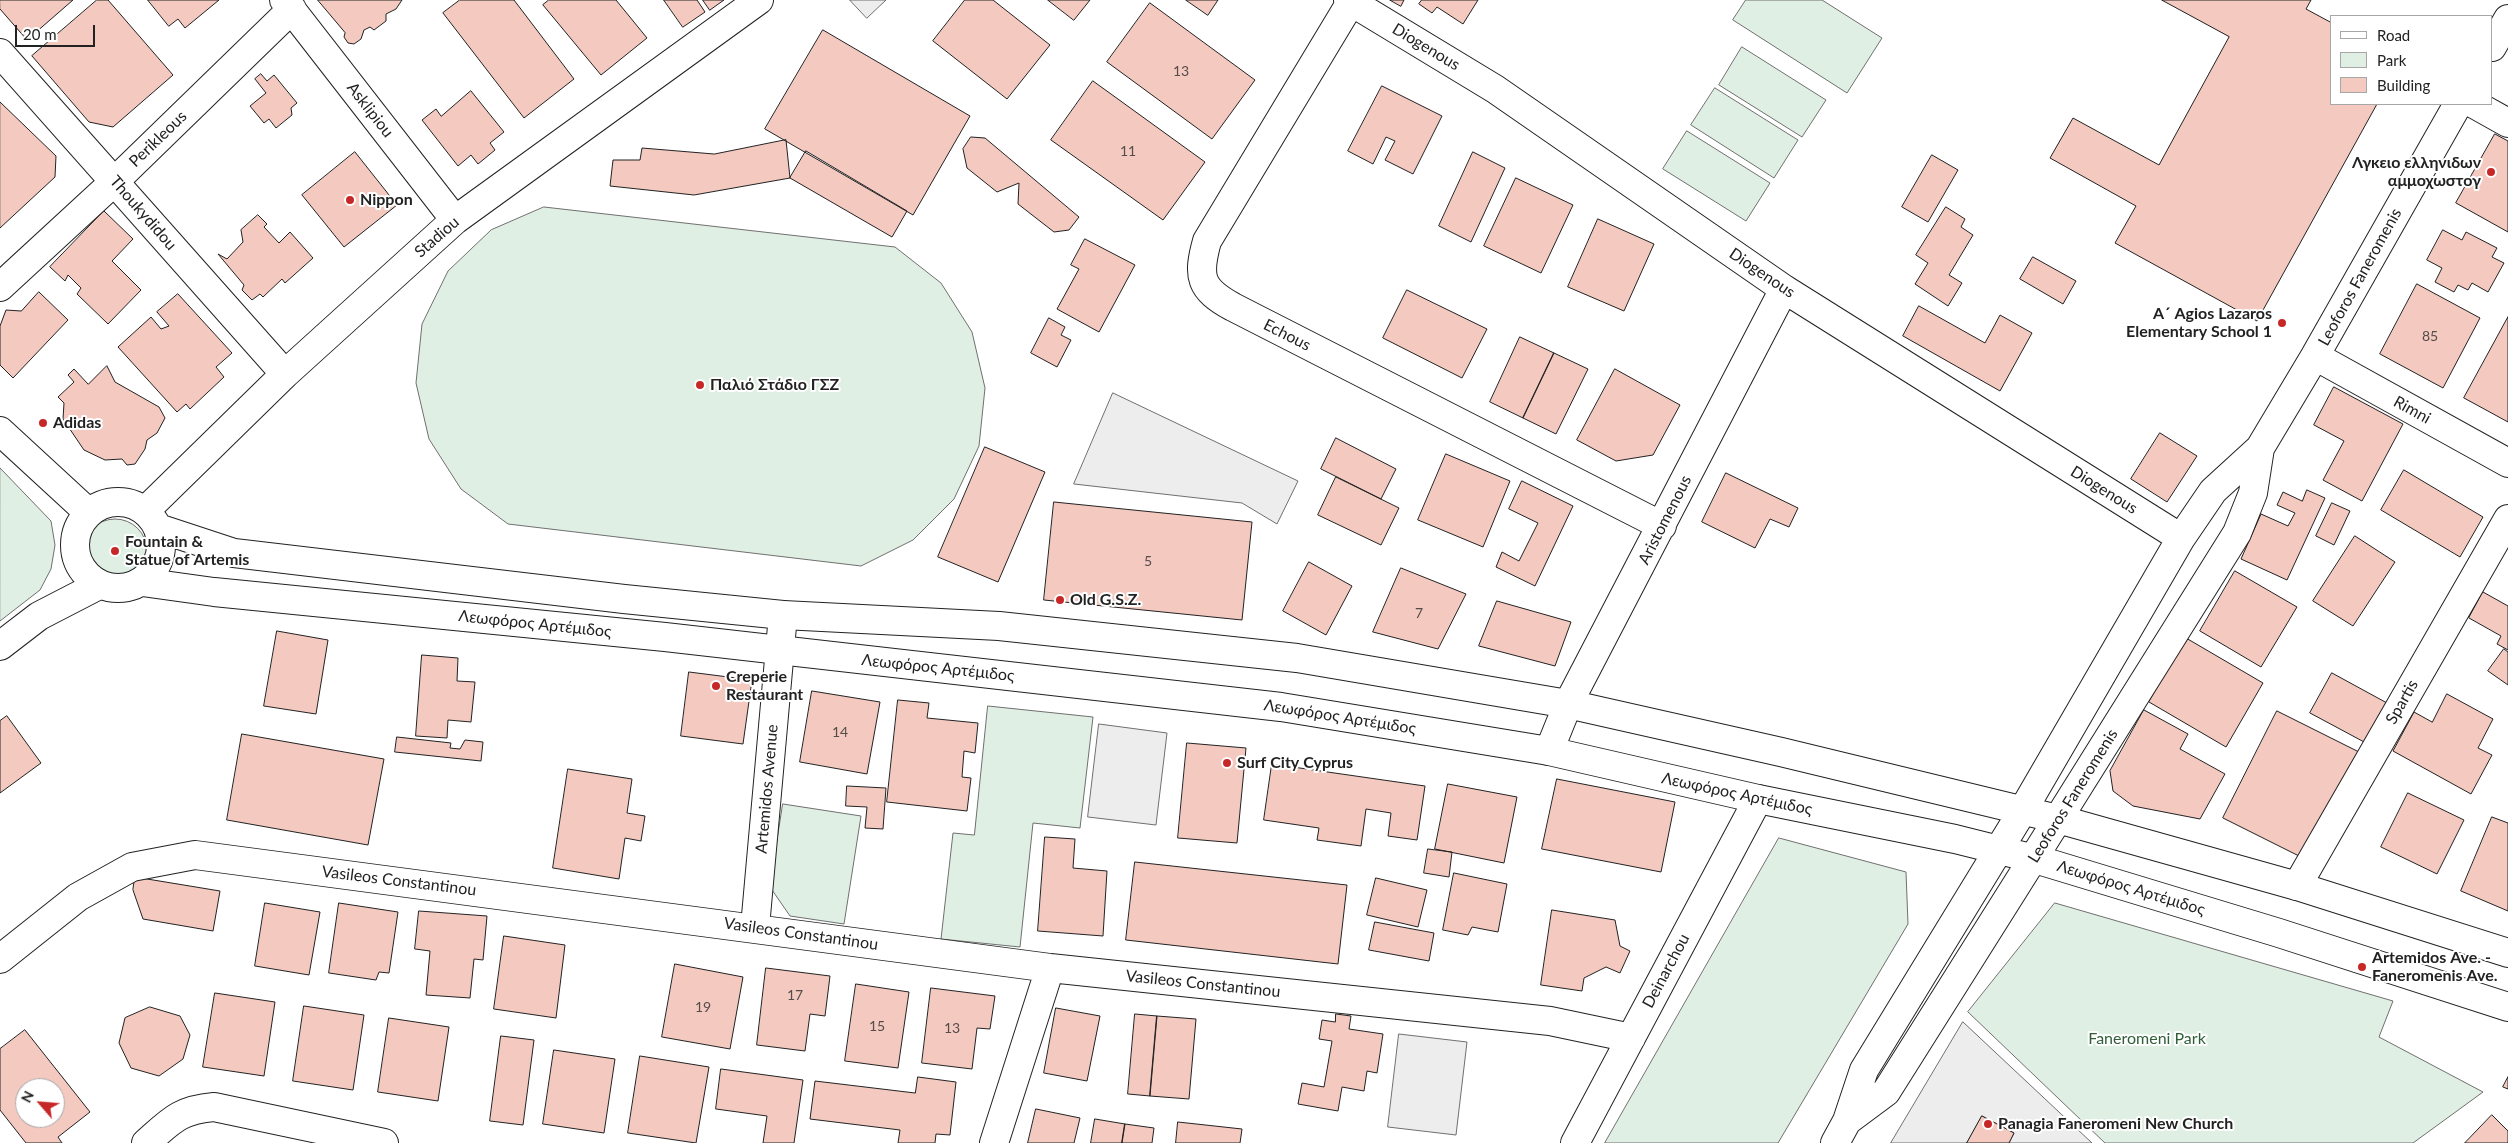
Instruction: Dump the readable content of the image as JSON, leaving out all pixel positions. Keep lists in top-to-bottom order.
{
  "streets": {
    "street": [
      "Diogenous",
      "Asklipiou",
      "Perikleous",
      "Thoukydidou",
      "Stadiou",
      "Leoforos Faneromenis",
      "Echous",
      "Rimni",
      "Aristomenous",
      "Λεωφόρος Αρτέμιδος",
      "Spartis",
      "Artemidos Avenue",
      "Vasileos Constantinou",
      "Deinarchou"
    ]
  },
  "crossings": [
    ["Diogenous", "Leoforos Faneromenis"],
    ["Diogenous", "Echous"],
    ["Diogenous", "Aristomenous"],
    ["Asklipiou", "Perikleous"],
    ["Asklipiou", "Stadiou"],
    ["Perikleous", "Thoukydidou"],
    ["Thoukydidou", "Stadiou"],
    ["Stadiou", "Λεωφόρος Αρτέμιδος"],
    ["Leoforos Faneromenis", "Rimni"],
    ["Leoforos Faneromenis", "Λεωφόρος Αρτέμιδος"],
    ["Echous", "Aristomenous"],
    ["Aristomenous", "Λεωφόρος Αρτέμιδος"],
    ["Λεωφόρος Αρτέμιδος", "Spartis"],
    ["Λεωφόρος Αρτέμιδος", "Artemidos Avenue"],
    ["Λεωφόρος Αρτέμιδος", "Deinarchou"],
    ["Artemidos Avenue", "Vasileos Constantinou"],
    ["Vasileos Constantinou", "Deinarchou"]
  ],
  "parks": ["Faneromeni Park"],
  "places": [
    "Λγκειο ελληνιδων αμμοχωστογ",
    "Nippon",
    "A´ Agios Lazaros Elementary School 1",
    "Παλιό Στάδιο ΓΣΖ",
    "Adidas",
    "Fountain & Statue of Artemis",
    "Old G.S.Z.",
    "Creperie Restaurant",
    "Surf City Cyprus",
    "Artemidos Ave. - Faneromenis Ave.",
    "Panagia Faneromeni New Church"
  ],
  "house_numbers": [
    "13",
    "11",
    "85",
    "5",
    "7",
    "14",
    "17",
    "19",
    "15",
    "13"
  ],
  "legend": ["Road", "Park", "Building"],
  "scale_bar": "20 m",
  "north": "top left"
}
